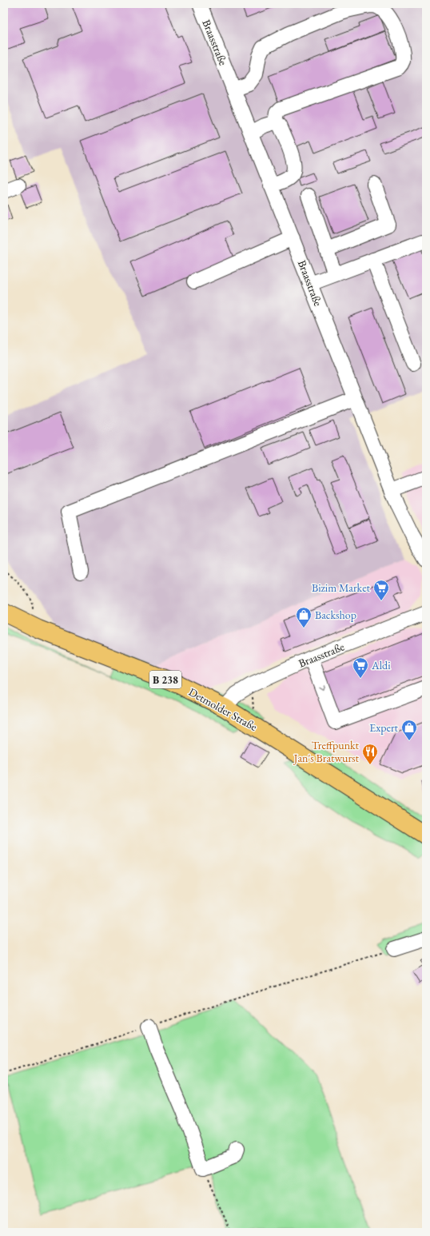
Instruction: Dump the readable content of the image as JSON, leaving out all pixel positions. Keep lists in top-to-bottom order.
{
  "streets": {
    "main road": ["B 238", "Detmolder Straße"],
    "street": ["Braasstraße"]
  },
  "crossings": [
    ["Braasstraße", "Detmolder Straße"]
  ],
  "places": {
    "supermarket": ["Bizim Market", "Aldi"],
    "shop": ["Backshop", "Expert"],
    "restaurant": ["Treffpunkt Jan's Bratwurst"]
  }
}
